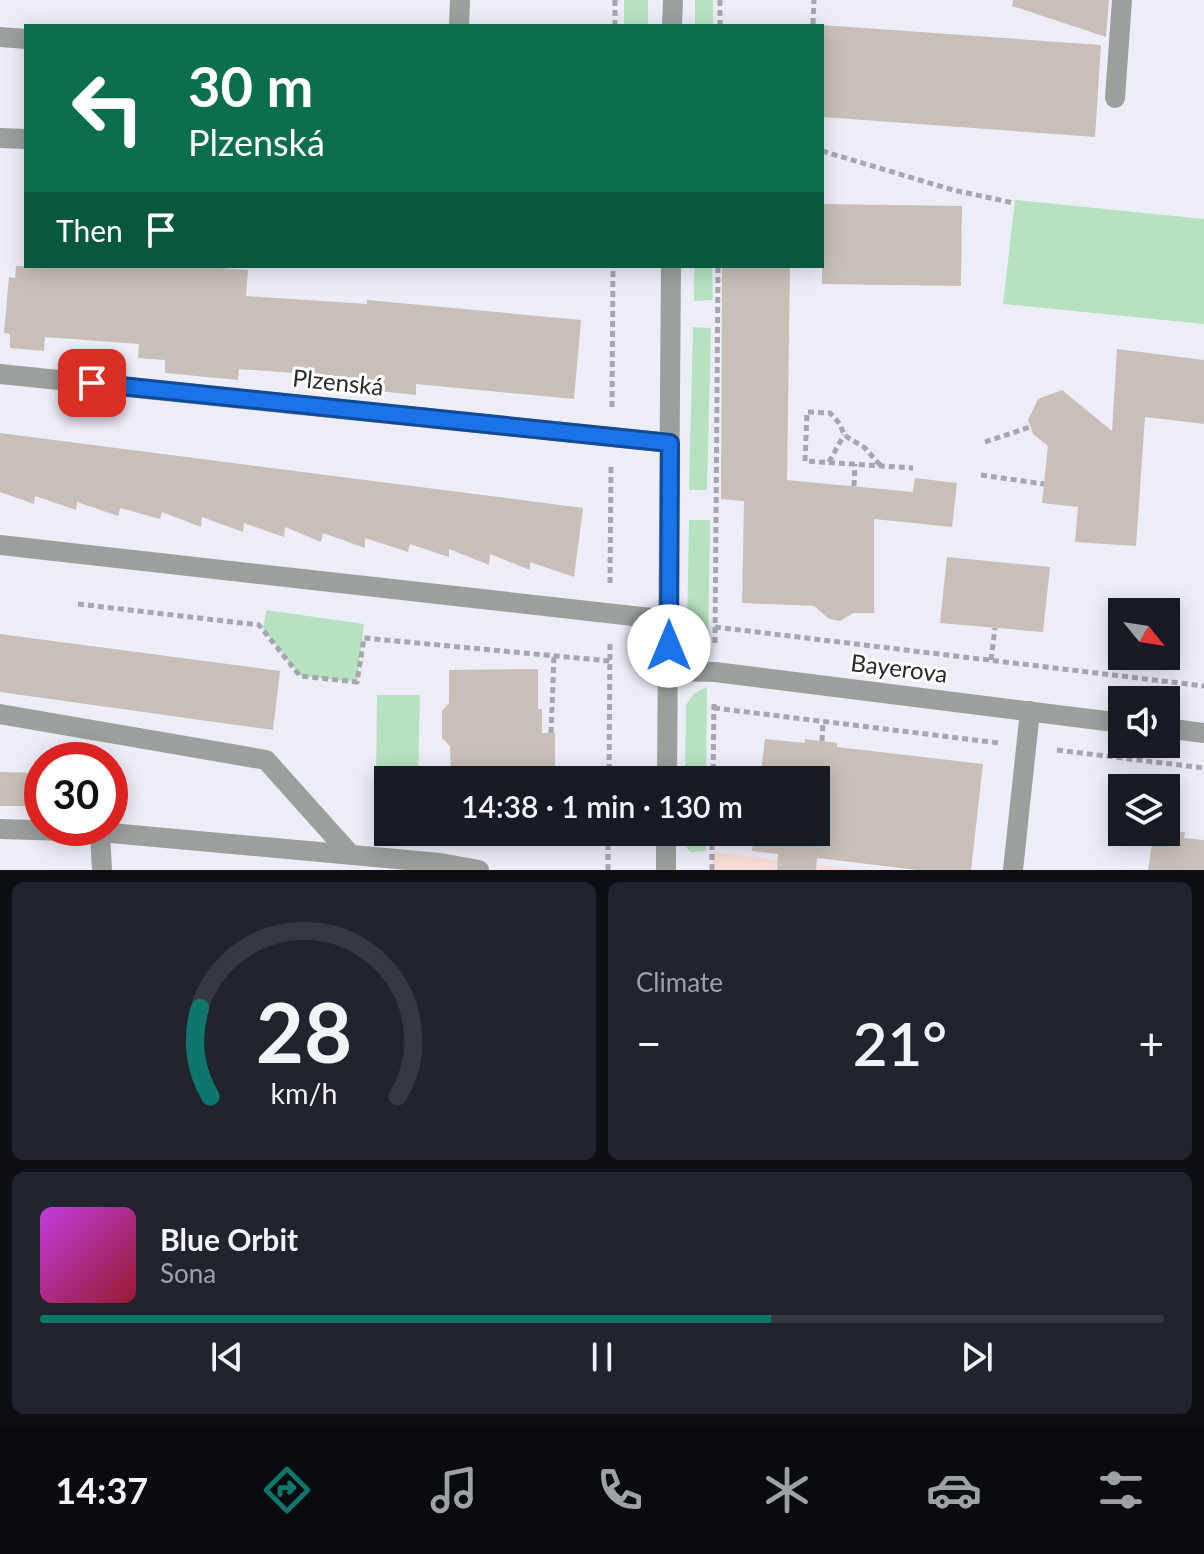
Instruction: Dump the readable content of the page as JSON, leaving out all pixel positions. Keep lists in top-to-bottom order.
{
  "streets": {
    "street": ["Plzenská", "Bayerova"]
  },
  "north": "bottom right",
  "page": {
    "turn": ["30 m", "Plzenská"],
    "then": "Then",
    "limit": "30",
    "trip": "14:38 · 1 min · 130 m",
    "tile": "Climate",
    "heat": ["−", "21°", "+"],
    "song": ["Blue Orbit", "Sona"],
    "tabs": "14:37",
    "gauge": ["28", "km/h"]
  }
}
